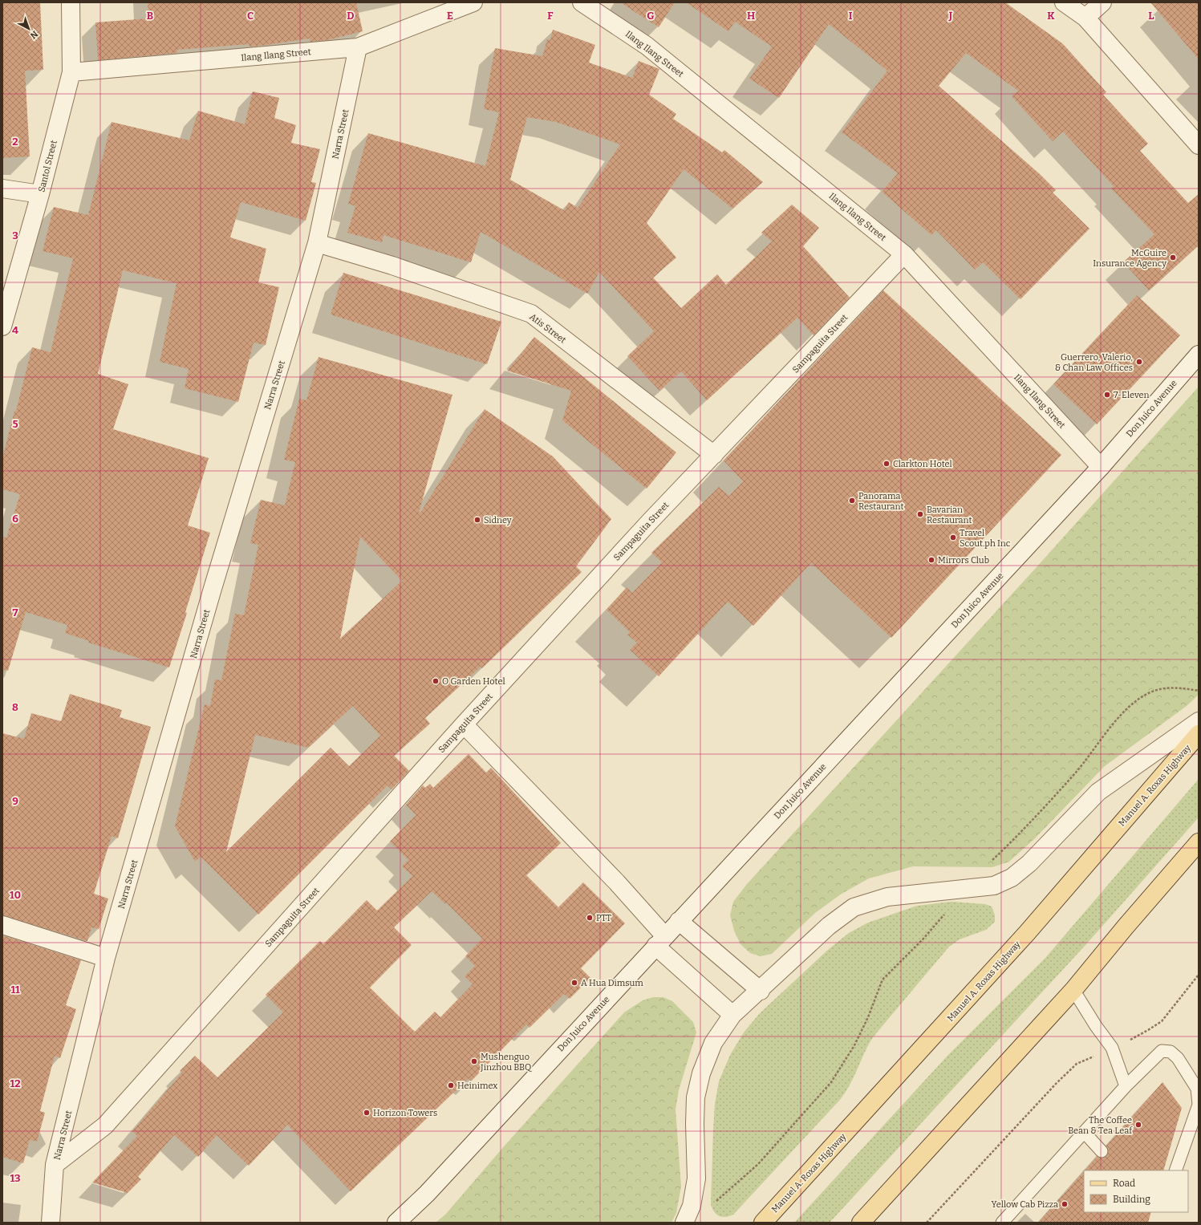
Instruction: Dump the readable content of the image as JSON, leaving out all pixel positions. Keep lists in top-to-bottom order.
{
  "streets": {
    "main road": ["Manuel A. Roxas Highway"],
    "street": [
      "Ilang Ilang Street",
      "Narra Street",
      "Santol Street",
      "Atis Street",
      "Sampaguita Street",
      "Don Juico Avenue"
    ]
  },
  "crossings": [
    ["Ilang Ilang Street", "Narra Street"],
    ["Ilang Ilang Street", "Santol Street"],
    ["Ilang Ilang Street", "Sampaguita Street"],
    ["Ilang Ilang Street", "Don Juico Avenue"],
    ["Narra Street", "Atis Street"],
    ["Narra Street", "Sampaguita Street"],
    ["Atis Street", "Sampaguita Street"]
  ],
  "places": [
    "McGuire Insurance Agency",
    "Guerrero, Valerio, & Chan Law Offices",
    "7-Eleven",
    "Clarkton Hotel",
    "Panorama Restaurant",
    "Bavarian Restaurant",
    "Sidney",
    "Travel Scout.ph Inc",
    "Mirrors Club",
    "O Garden Hotel",
    "PTT",
    "A Hua Dimsum",
    "Mushenguo Jinzhou BBQ",
    "Heinimex",
    "Horizon Towers",
    "The Coffee Bean & Tea Leaf",
    "Yellow Cab Pizza"
  ],
  "legend": ["Road", "Building"],
  "north": "bottom right",
  "grid": {
    "columns": [
      "B",
      "C",
      "D",
      "E",
      "F",
      "G",
      "H",
      "I",
      "J",
      "K",
      "L"
    ],
    "rows": [
      "2",
      "3",
      "4",
      "5",
      "6",
      "7",
      "8",
      "9",
      "10",
      "11",
      "12",
      "13"
    ]
  }
}
